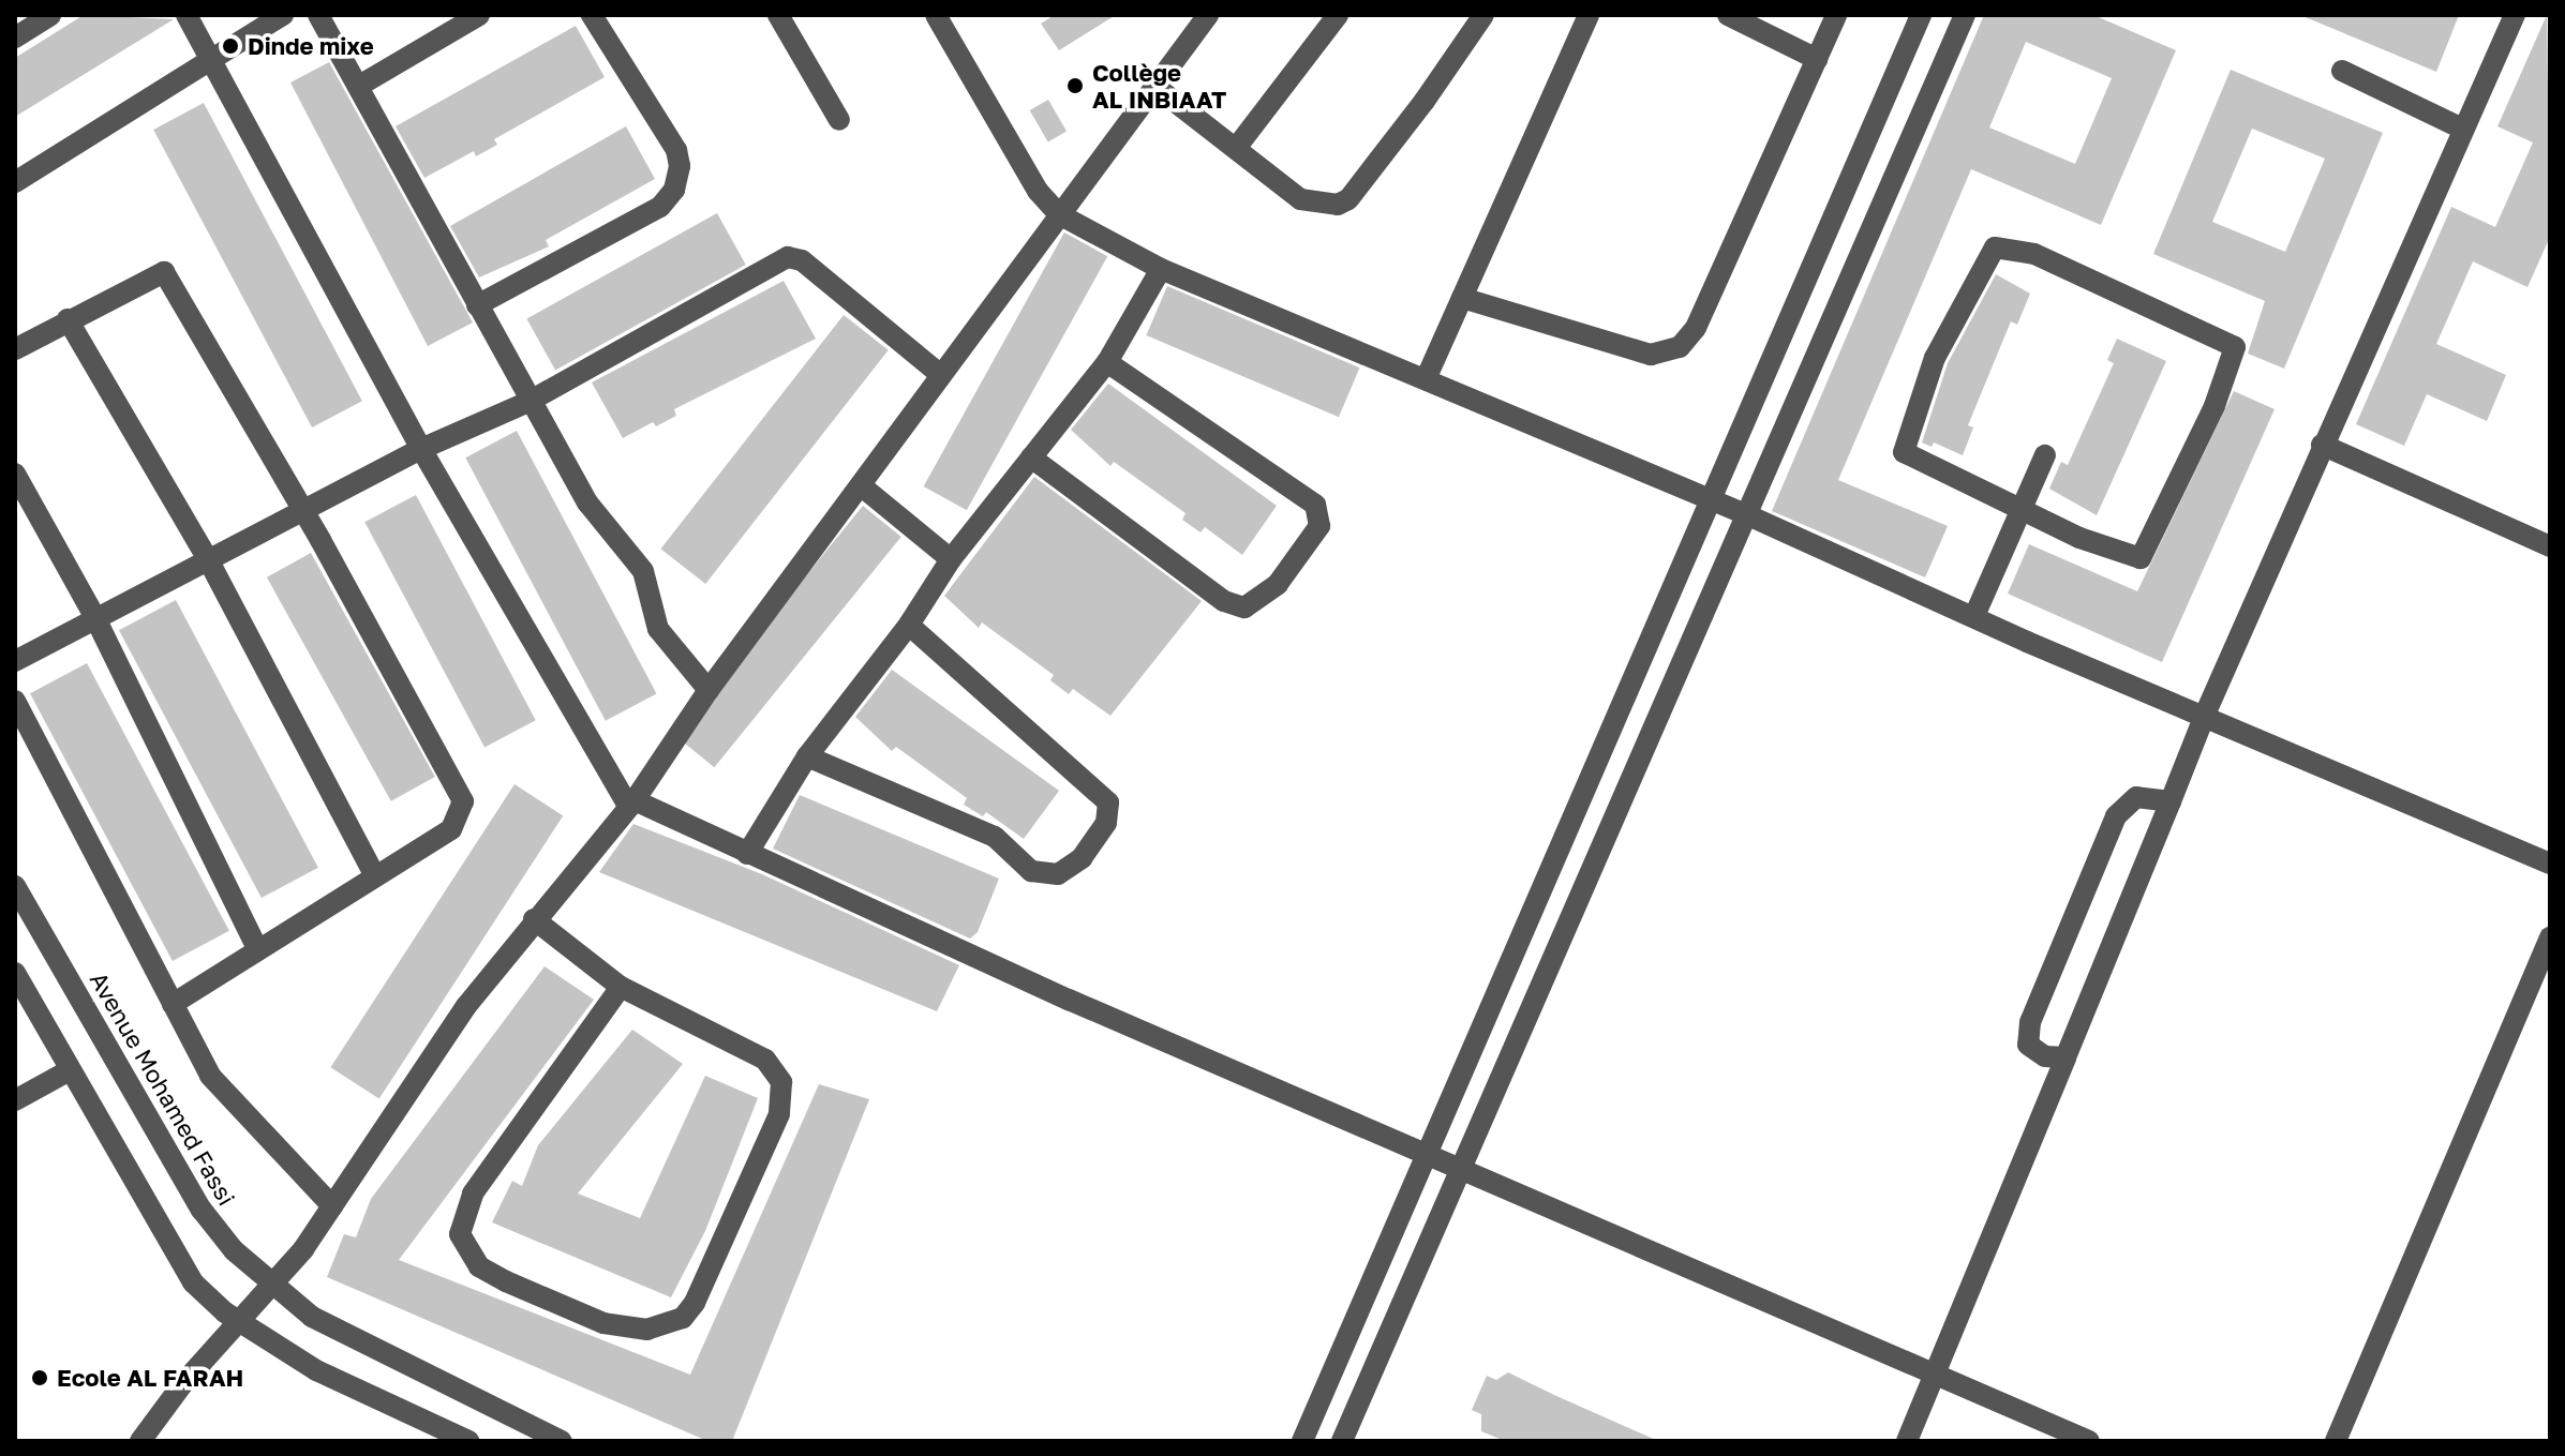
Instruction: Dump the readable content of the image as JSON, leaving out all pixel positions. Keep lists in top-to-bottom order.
{
  "streets": {
    "street": ["Avenue Mohamed Fassi"]
  },
  "places": ["Dinde mixe", "Collège AL INBIAAT", "Ecole AL FARAH"]
}
